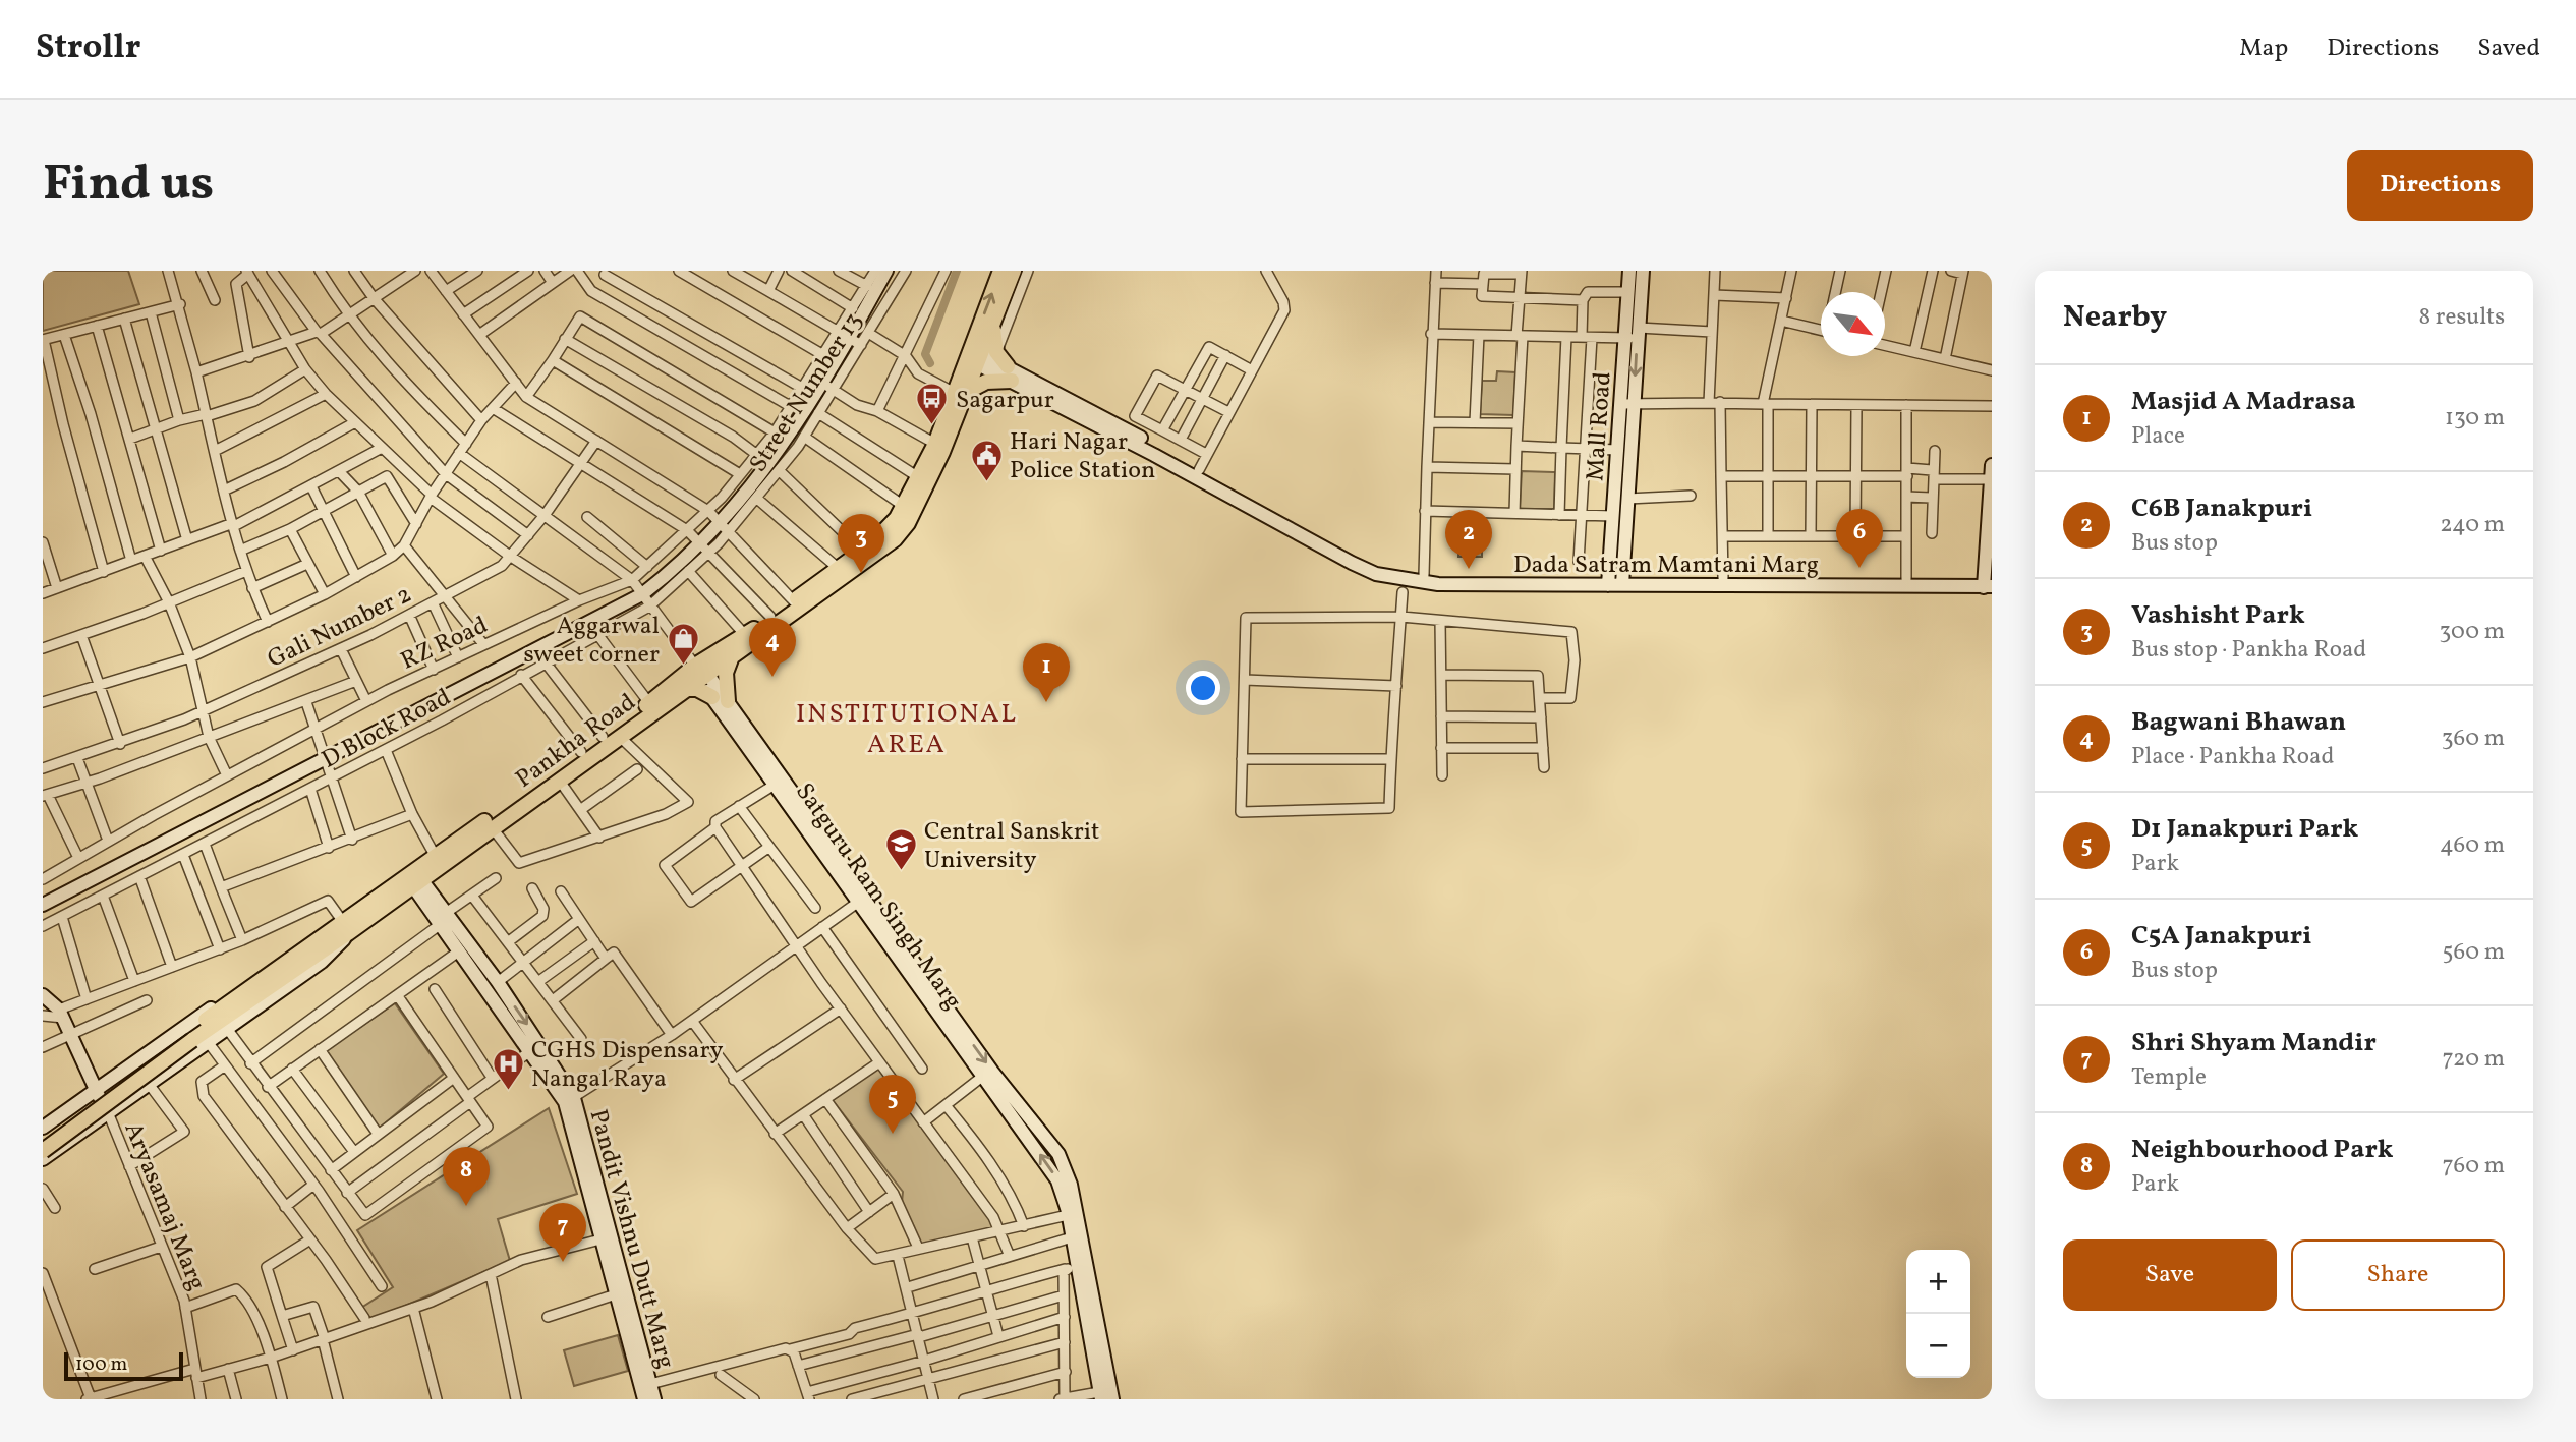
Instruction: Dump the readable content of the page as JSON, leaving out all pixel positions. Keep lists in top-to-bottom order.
{
  "streets": {
    "main road": ["Pankha Road"],
    "street": [
      "Street Number 13",
      "Mall Road",
      "Dada Satram Mamtani Marg",
      "Gali Number 2",
      "RZ Road",
      "D Block Road",
      "Satguru Ram Singh Marg",
      "Aryasamaj Marg",
      "Pandit Vishnu Dutt Marg"
    ]
  },
  "crossings": [
    ["Mall Road", "Dada Satram Mamtani Marg"],
    ["Pankha Road", "Satguru Ram Singh Marg"],
    ["Pankha Road", "Pandit Vishnu Dutt Marg"]
  ],
  "districts": ["INSTITUTIONAL AREA"],
  "places": {
    "bus stop": ["Sagarpur"],
    "public building": ["Hari Nagar Police Station"],
    "shop": ["Aggarwal sweet corner"],
    "school or university": ["Central Sanskrit University"],
    "hospital": ["CGHS Dispensary Nangal Raya"]
  },
  "scale_bar": "100 m",
  "north": "bottom right",
  "page": {
    "header": "Strollr",
    "nav": ["Map", "Directions", "Saved"],
    "buttons": [
      "Directions",
      ["Save", "Share"]
    ],
    "title": "Find us",
    "heading": ["Nearby", "8 results"],
    "list": [
      {
        "mark": "1",
        "name": "Masjid A Madrasa",
        "note": "Place",
        "value": "130 m"
      },
      {
        "mark": "2",
        "name": "C6B Janakpuri",
        "note": "Bus stop",
        "value": "240 m"
      },
      {
        "mark": "3",
        "name": "Vashisht Park",
        "note": "Bus stop · Pankha Road",
        "value": "300 m"
      },
      {
        "mark": "4",
        "name": "Bagwani Bhawan",
        "note": "Place · Pankha Road",
        "value": "360 m"
      },
      {
        "mark": "5",
        "name": "D1 Janakpuri Park",
        "note": "Park",
        "value": "460 m"
      },
      {
        "mark": "6",
        "name": "C5A Janakpuri",
        "note": "Bus stop",
        "value": "560 m"
      },
      {
        "mark": "7",
        "name": "Shri Shyam Mandir",
        "note": "Temple",
        "value": "720 m"
      },
      {
        "mark": "8",
        "name": "Neighbourhood Park",
        "note": "Park",
        "value": "760 m"
      }
    ],
    "pins": [
      "6",
      "2",
      "3",
      "4",
      "1",
      "5",
      "8",
      "7"
    ],
    "map_buttons": ["+", "−"],
    "scale": "100 m"
  }
}
